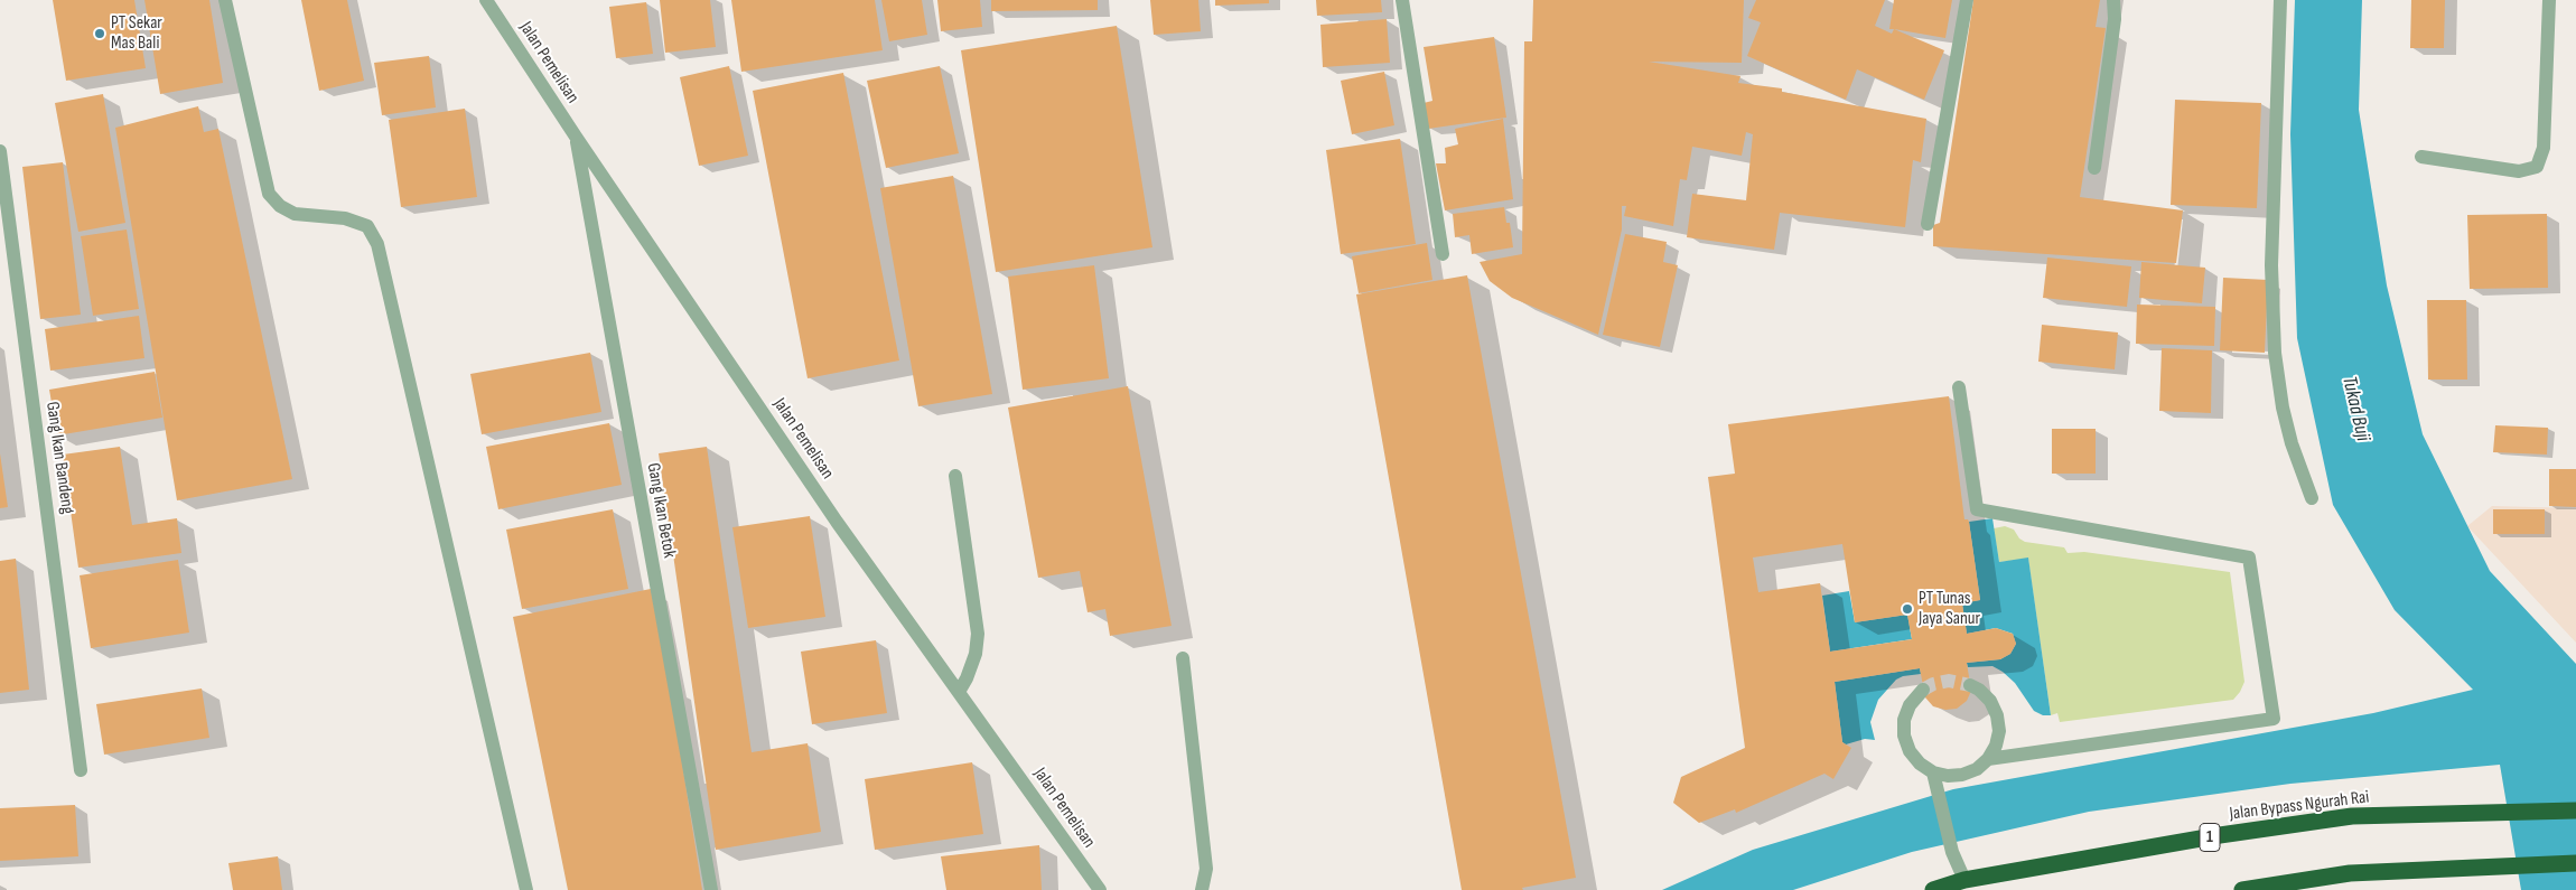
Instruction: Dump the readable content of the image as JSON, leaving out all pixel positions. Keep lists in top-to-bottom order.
{
  "streets": {
    "highway": ["Jalan Bypass Ngurah Rai", "1"],
    "street": ["Jalan Pemelisan", "Gang Ikan Bandeng", "Gang Ikan Betok"]
  },
  "crossings": [
    ["Jalan Pemelisan", "Gang Ikan Betok"]
  ],
  "water": ["Tukad Buji"],
  "places": ["PT Sekar Mas Bali", "PT Tunas Jaya Sanur"]
}
